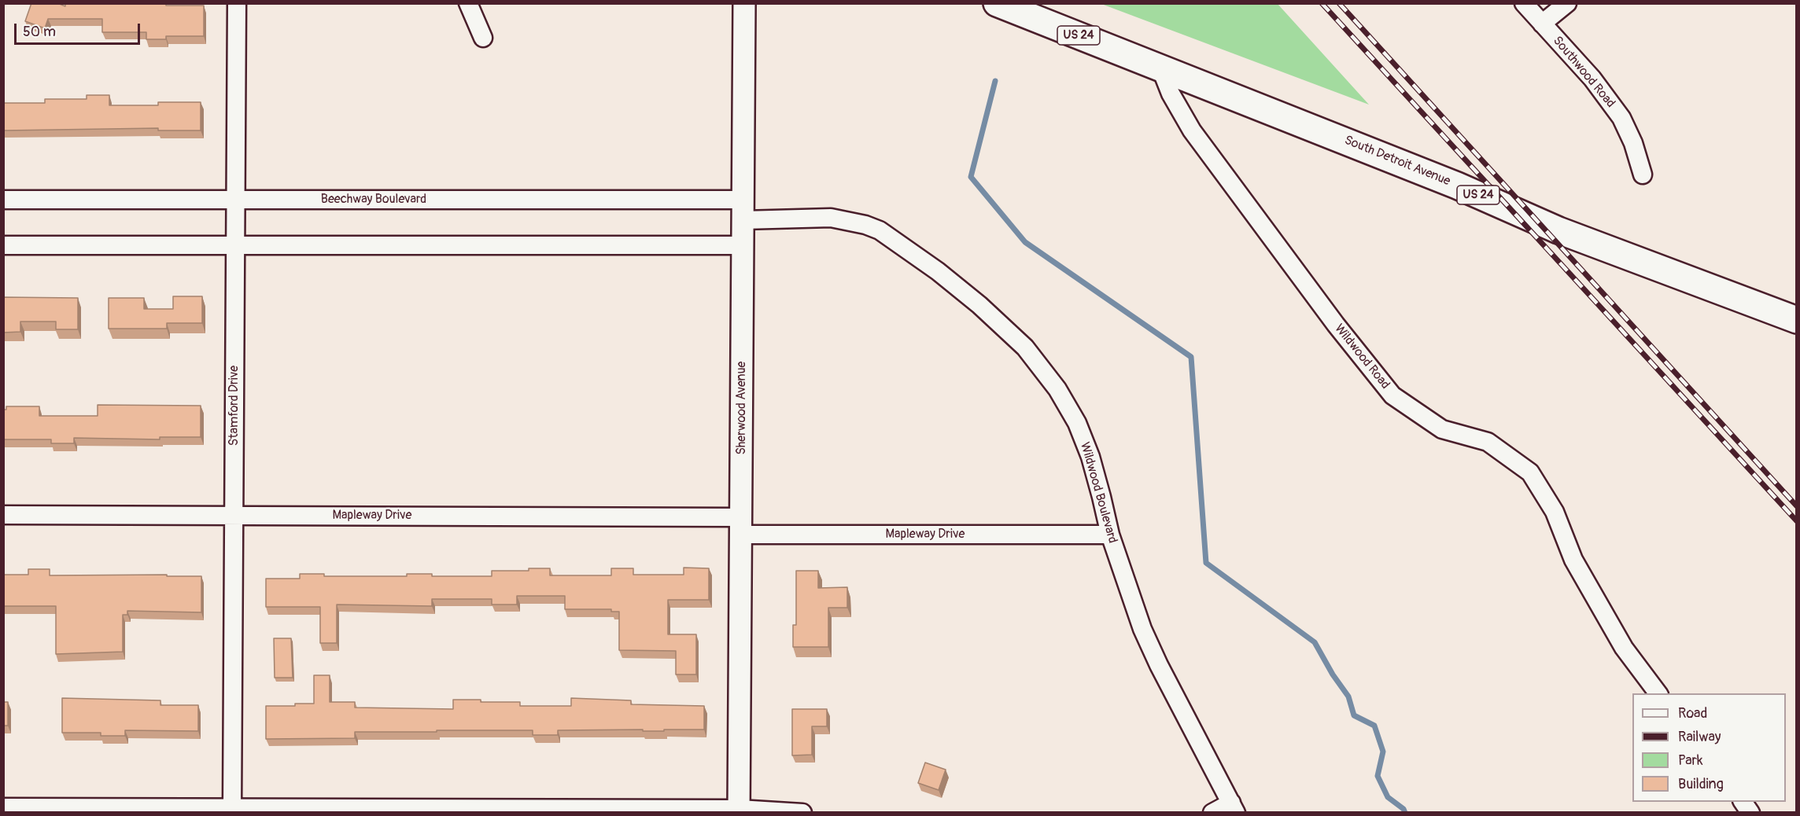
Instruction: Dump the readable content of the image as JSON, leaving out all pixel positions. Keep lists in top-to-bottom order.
{
  "streets": {
    "main road": ["US 24", "South Detroit Avenue"],
    "street": [
      "Southwood Road",
      "Beechway Boulevard",
      "Wildwood Road",
      "Stamford Drive",
      "Sherwood Avenue",
      "Wildwood Boulevard",
      "Mapleway Drive"
    ]
  },
  "crossings": [
    ["South Detroit Avenue", "Wildwood Road"],
    ["Beechway Boulevard", "Stamford Drive"],
    ["Beechway Boulevard", "Sherwood Avenue"],
    ["Stamford Drive", "Mapleway Drive"],
    ["Sherwood Avenue", "Wildwood Boulevard"],
    ["Sherwood Avenue", "Mapleway Drive"],
    ["Wildwood Boulevard", "Mapleway Drive"]
  ],
  "legend": [
    "Road",
    "Railway",
    "Park",
    "Building"
  ],
  "scale_bar": "50 m"
}
